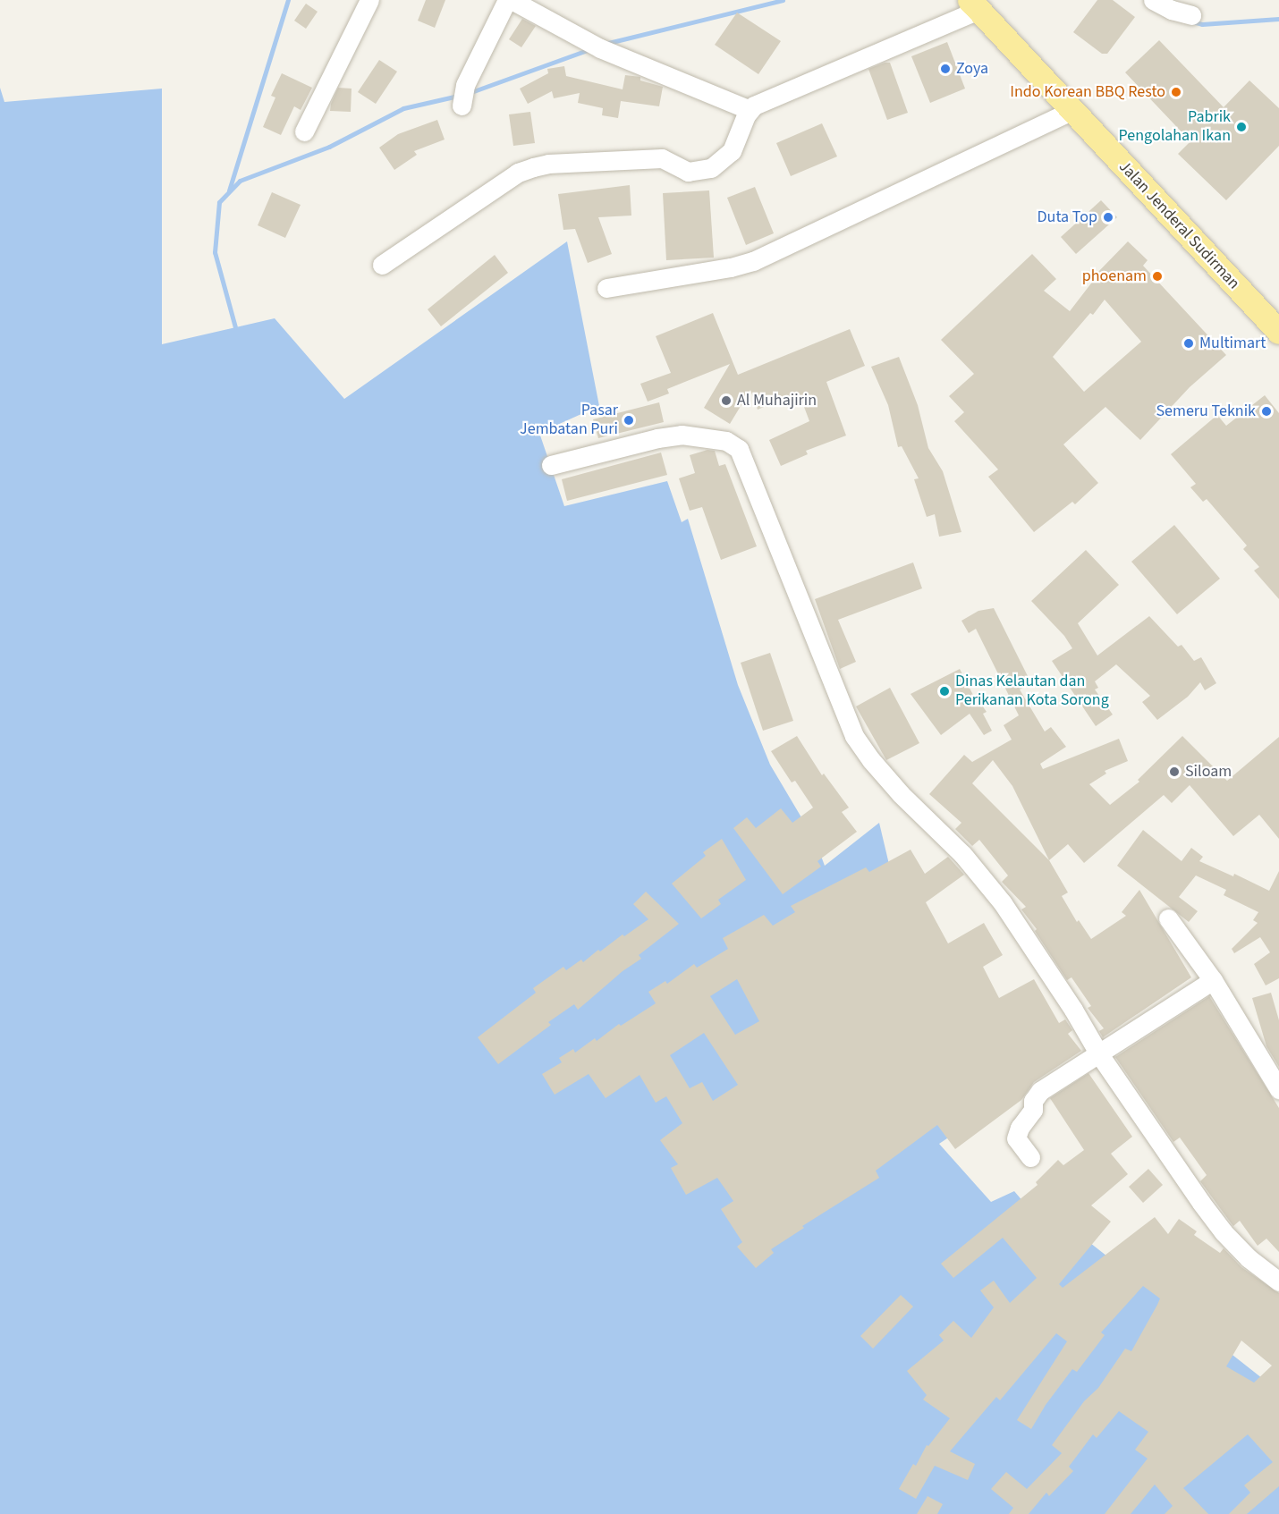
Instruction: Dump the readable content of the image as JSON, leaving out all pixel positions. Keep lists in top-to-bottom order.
{
  "streets": {
    "main road": ["Jalan Jenderal Sudirman"]
  },
  "places": [
    "Zoya",
    "Indo Korean BBQ Resto",
    "Pabrik Pengolahan Ikan",
    "Duta Top",
    "phoenam",
    "Multimart",
    "Al Muhajirin",
    "Semeru Teknik",
    "Pasar Jembatan Puri",
    "Dinas Kelautan dan Perikanan Kota Sorong",
    "Siloam"
  ]
}
